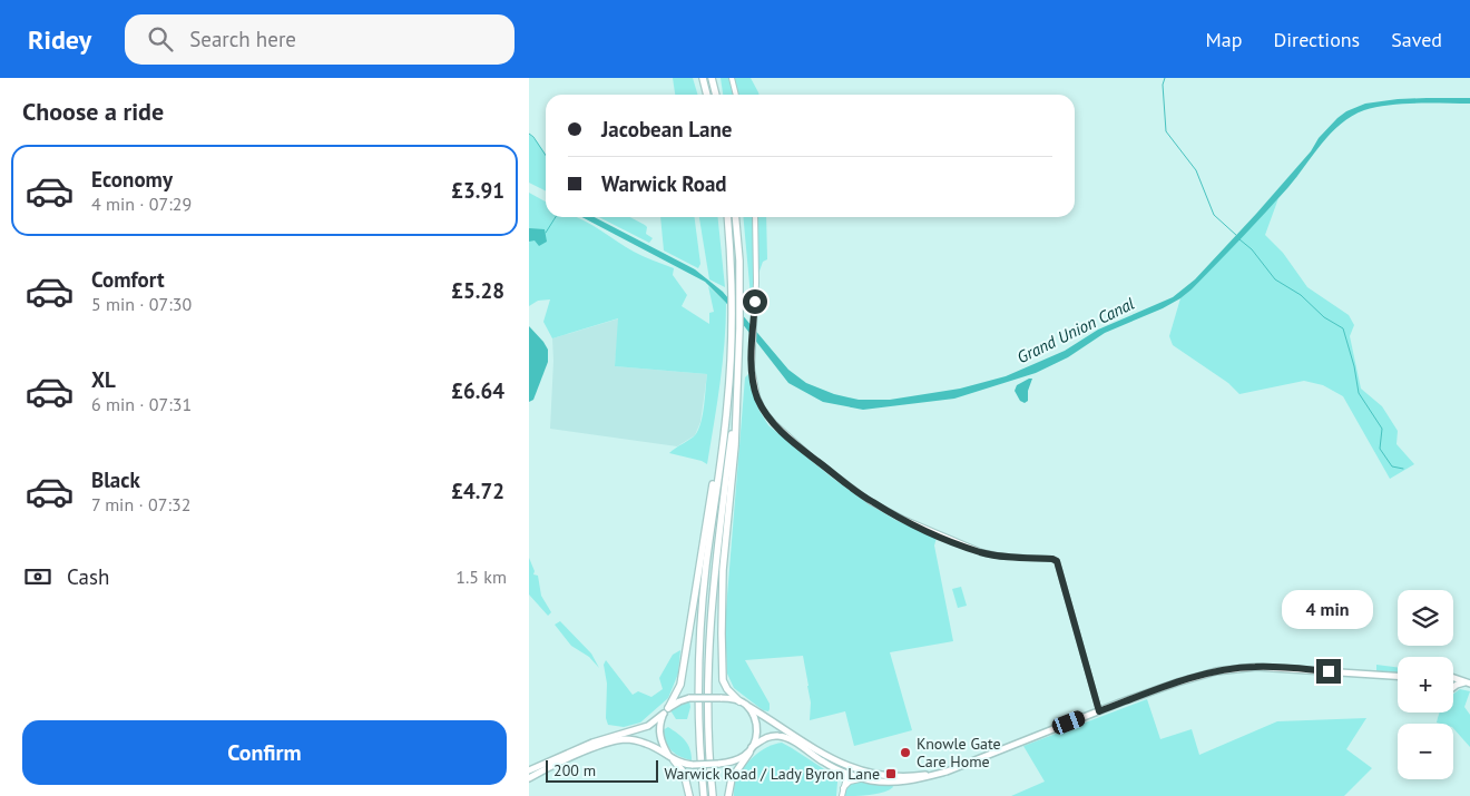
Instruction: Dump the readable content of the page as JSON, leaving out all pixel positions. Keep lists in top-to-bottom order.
{
  "water": ["Grand Union Canal"],
  "places": {
    "other": ["Knowle Gate Care Home"],
    "transit": ["Warwick Road / Lady Byron Lane"]
  },
  "scale_bar": "200 m",
  "page": {
    "header": "Ridey",
    "search": "Search here",
    "nav": ["Map", "Directions", "Saved"],
    "heading": "Choose a ride",
    "banner": ["Jacobean Lane", "Warwick Road"],
    "list": [
      {
        "name": "Economy",
        "note": "4 min · 07:29",
        "value": "£3.91"
      },
      {
        "name": "Comfort",
        "note": "5 min · 07:30",
        "value": "£5.28"
      },
      {
        "name": "XL",
        "note": "6 min · 07:31",
        "value": "£6.64"
      },
      {
        "name": "Black",
        "note": "7 min · 07:32",
        "value": "£4.72"
      }
    ],
    "pay": ["Cash", "1.5 km"],
    "map_buttons": ["+", "−"],
    "bubble": "4 min",
    "buttons": "Confirm",
    "scale": "200 m"
  }
}
